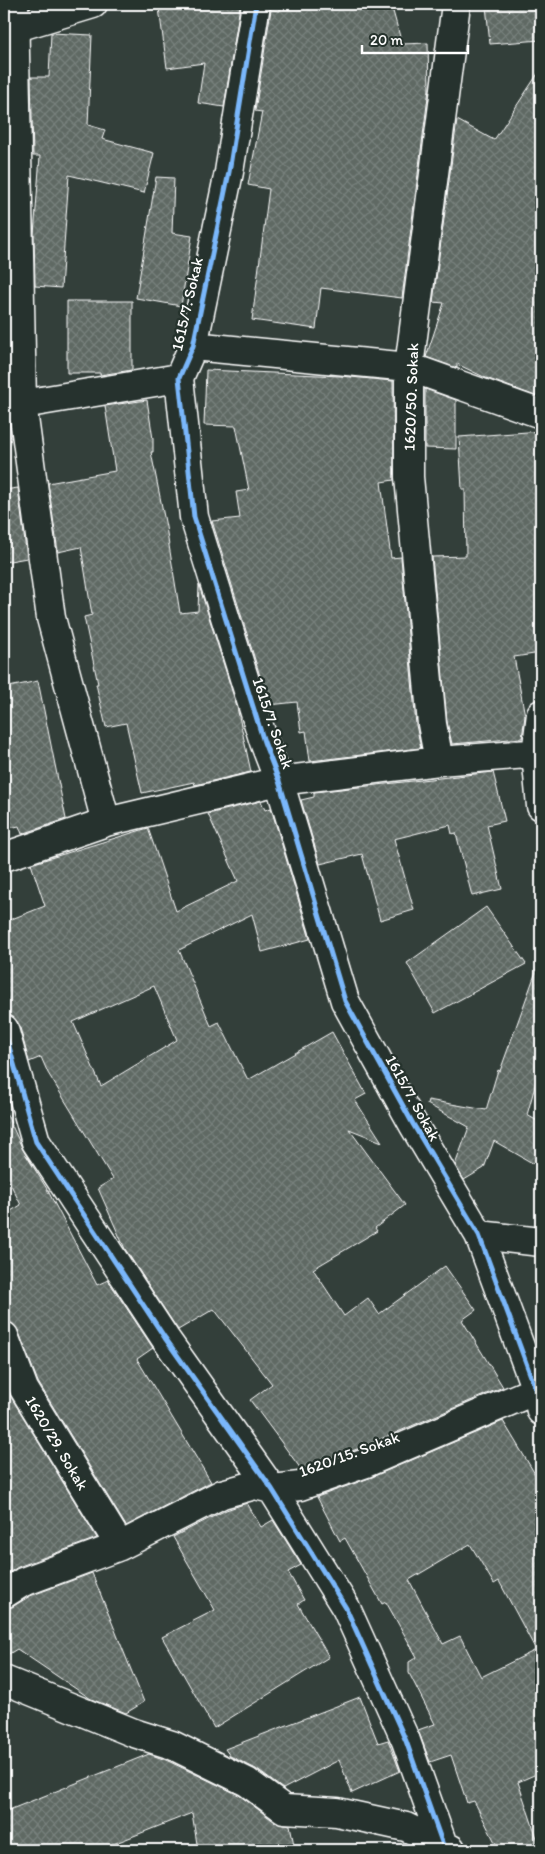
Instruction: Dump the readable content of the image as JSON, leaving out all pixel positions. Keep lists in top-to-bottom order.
{
  "streets": {
    "street": [
      "1615/7. Sokak",
      "1620/50. Sokak",
      "1620/29. Sokak",
      "1620/15. Sokak"
    ]
  },
  "crossings": [
    ["1615/7. Sokak", "1620/15. Sokak"],
    ["1620/29. Sokak", "1620/15. Sokak"]
  ],
  "scale_bar": "20 m"
}
